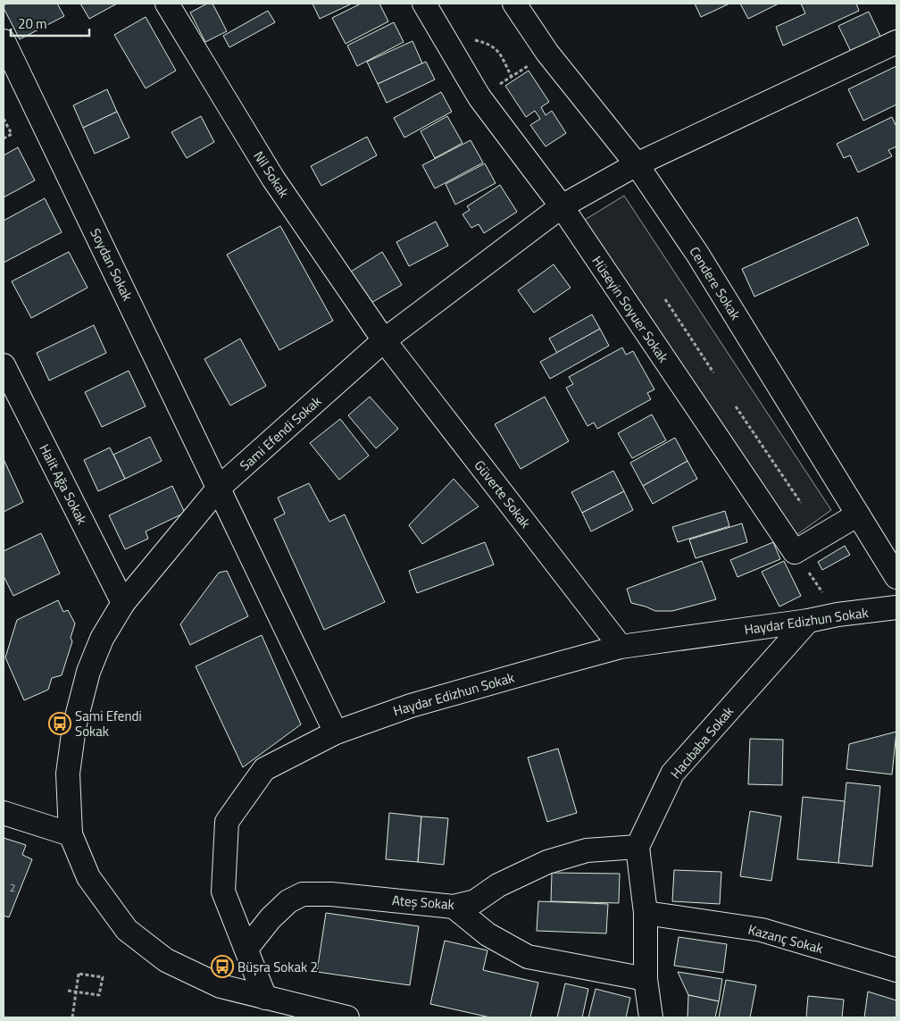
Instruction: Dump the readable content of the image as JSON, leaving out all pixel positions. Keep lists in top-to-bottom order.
{
  "streets": {
    "street": [
      "Nil Sokak",
      "Soydan Sokak",
      "Cendere Sokak",
      "Hüseyin Soyuer Sokak",
      "Sami Efendi Sokak",
      "Halit Ağa Sokak",
      "Güverte Sokak",
      "Haydar Edizhun Sokak",
      "Hacıbaba Sokak",
      "Ateş Sokak",
      "Kazanç Sokak"
    ]
  },
  "crossings": [
    ["Nil Sokak", "Sami Efendi Sokak"],
    ["Nil Sokak", "Güverte Sokak"],
    ["Soydan Sokak", "Sami Efendi Sokak"],
    ["Soydan Sokak", "Haydar Edizhun Sokak"],
    ["Cendere Sokak", "Sami Efendi Sokak"],
    ["Hüseyin Soyuer Sokak", "Sami Efendi Sokak"],
    ["Sami Efendi Sokak", "Halit Ağa Sokak"],
    ["Sami Efendi Sokak", "Güverte Sokak"],
    ["Sami Efendi Sokak", "Haydar Edizhun Sokak"],
    ["Güverte Sokak", "Haydar Edizhun Sokak"],
    ["Haydar Edizhun Sokak", "Hacıbaba Sokak"],
    ["Haydar Edizhun Sokak", "Ateş Sokak"],
    ["Hacıbaba Sokak", "Ateş Sokak"]
  ],
  "places": {
    "bus stop": ["Sami Efendi Sokak", "Büşra Sokak 2"]
  },
  "house_numbers": ["2"],
  "scale_bar": "20 m"
}
